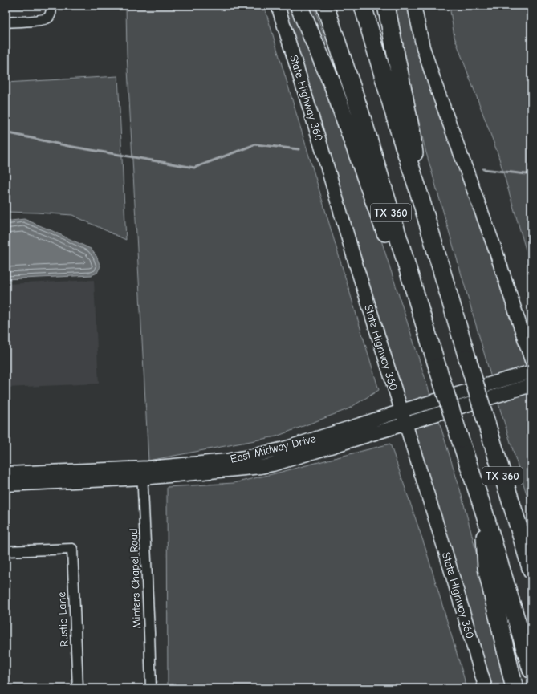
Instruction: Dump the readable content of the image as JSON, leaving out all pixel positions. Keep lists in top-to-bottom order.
{
  "streets": {
    "highway": ["TX 360"],
    "main road": ["State Highway 360", "East Midway Drive"],
    "street": ["Minters Chapel Road", "Rustic Lane"]
  },
  "crossings": [
    ["State Highway 360", "East Midway Drive"],
    ["East Midway Drive", "Minters Chapel Road"]
  ]
}
